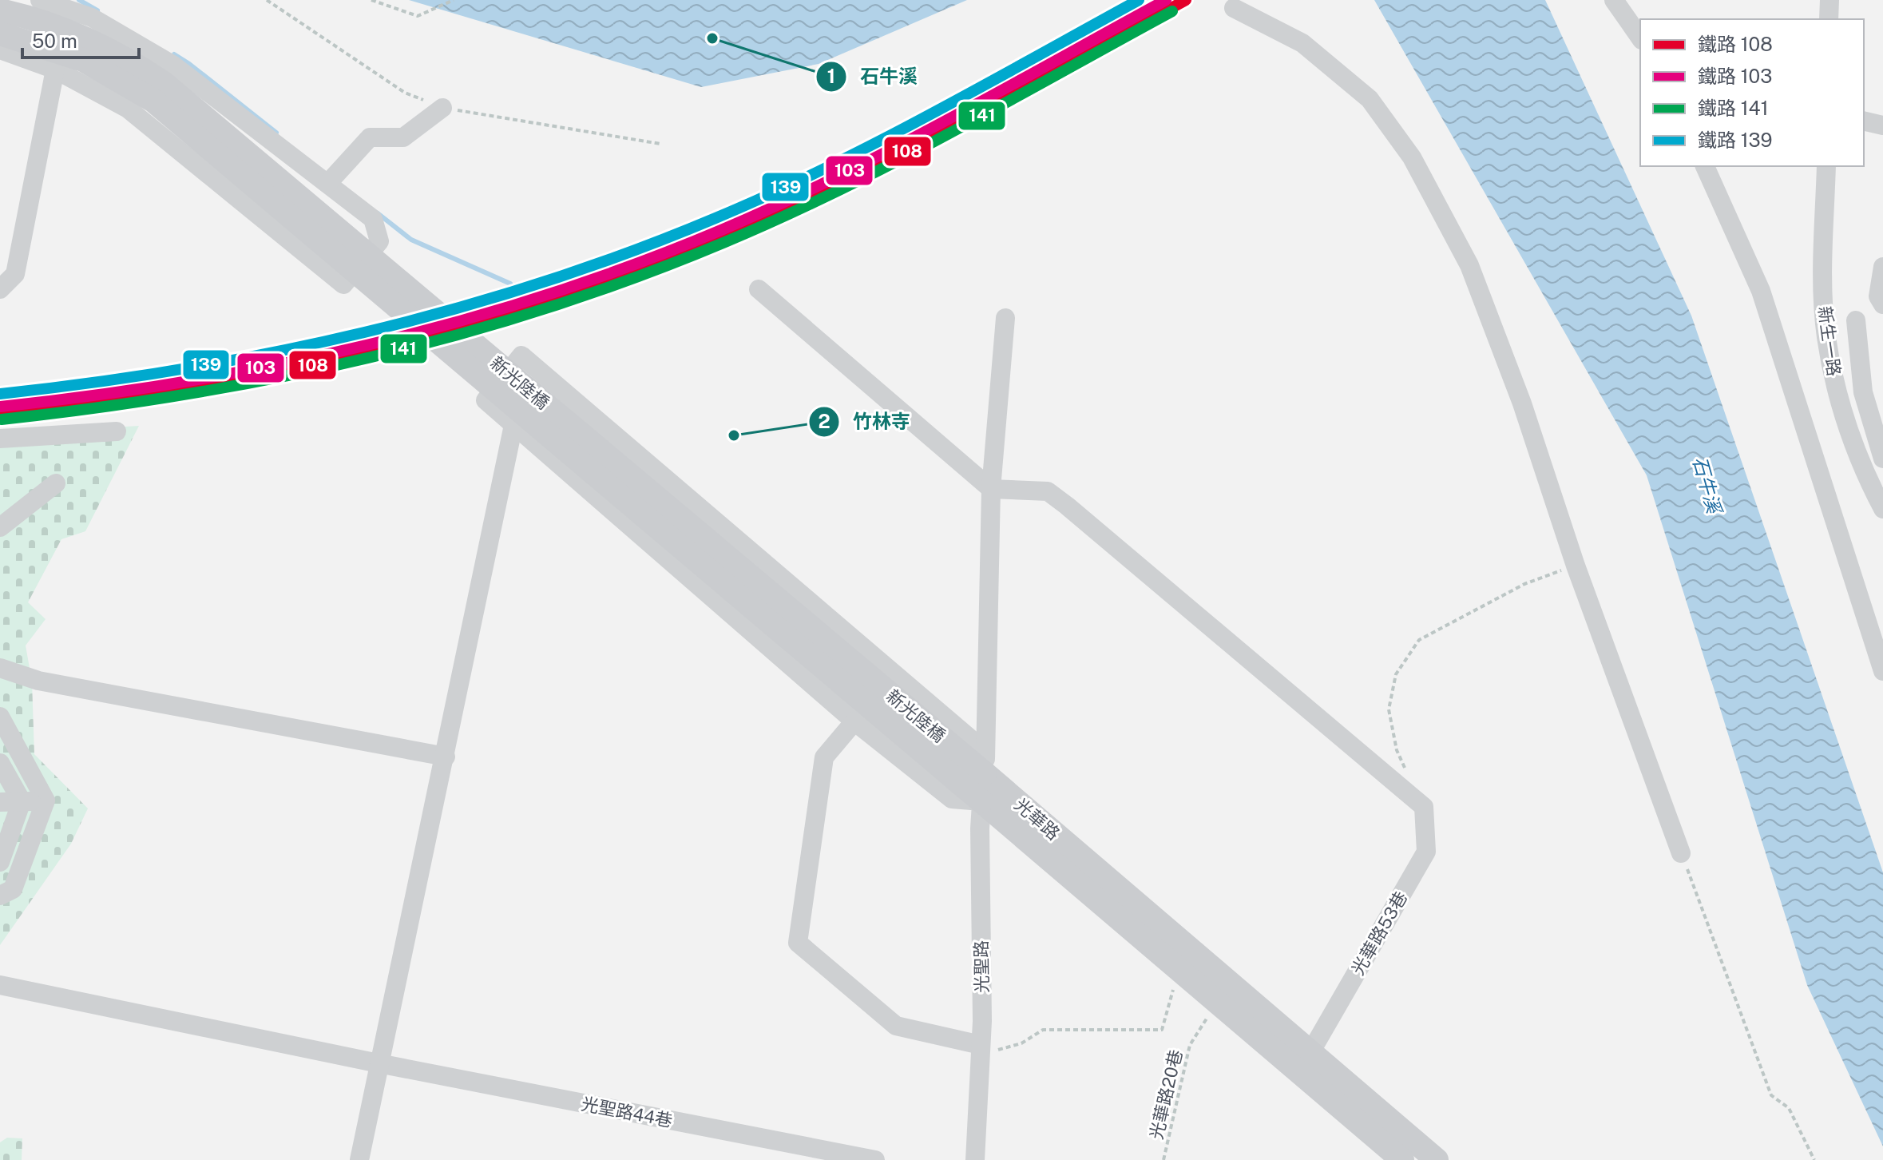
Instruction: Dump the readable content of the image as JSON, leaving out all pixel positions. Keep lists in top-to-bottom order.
{
  "streets": {
    "main road": ["新光陸橋", "光華路"],
    "street": [
      "新生一路",
      "光華路53巷",
      "光聖路",
      "光聖路44巷"
    ],
    "path": ["光華路20巷"]
  },
  "crossings": [
    ["新光陸橋", "光華路"],
    ["新光陸橋", "光聖路"],
    ["光華路", "光華路53巷"],
    ["光華路", "光聖路"],
    ["光華路", "光華路20巷"]
  ],
  "water": ["石牛溪"],
  "places": ["石牛溪", "竹林寺"],
  "lines": [
    "rail line 108",
    "rail line 103",
    "rail line 139",
    "rail line 141"
  ],
  "legend": [
    "鐵路 108",
    "鐵路 103",
    "鐵路 141",
    "鐵路 139"
  ],
  "scale_bar": "50 m"
}
